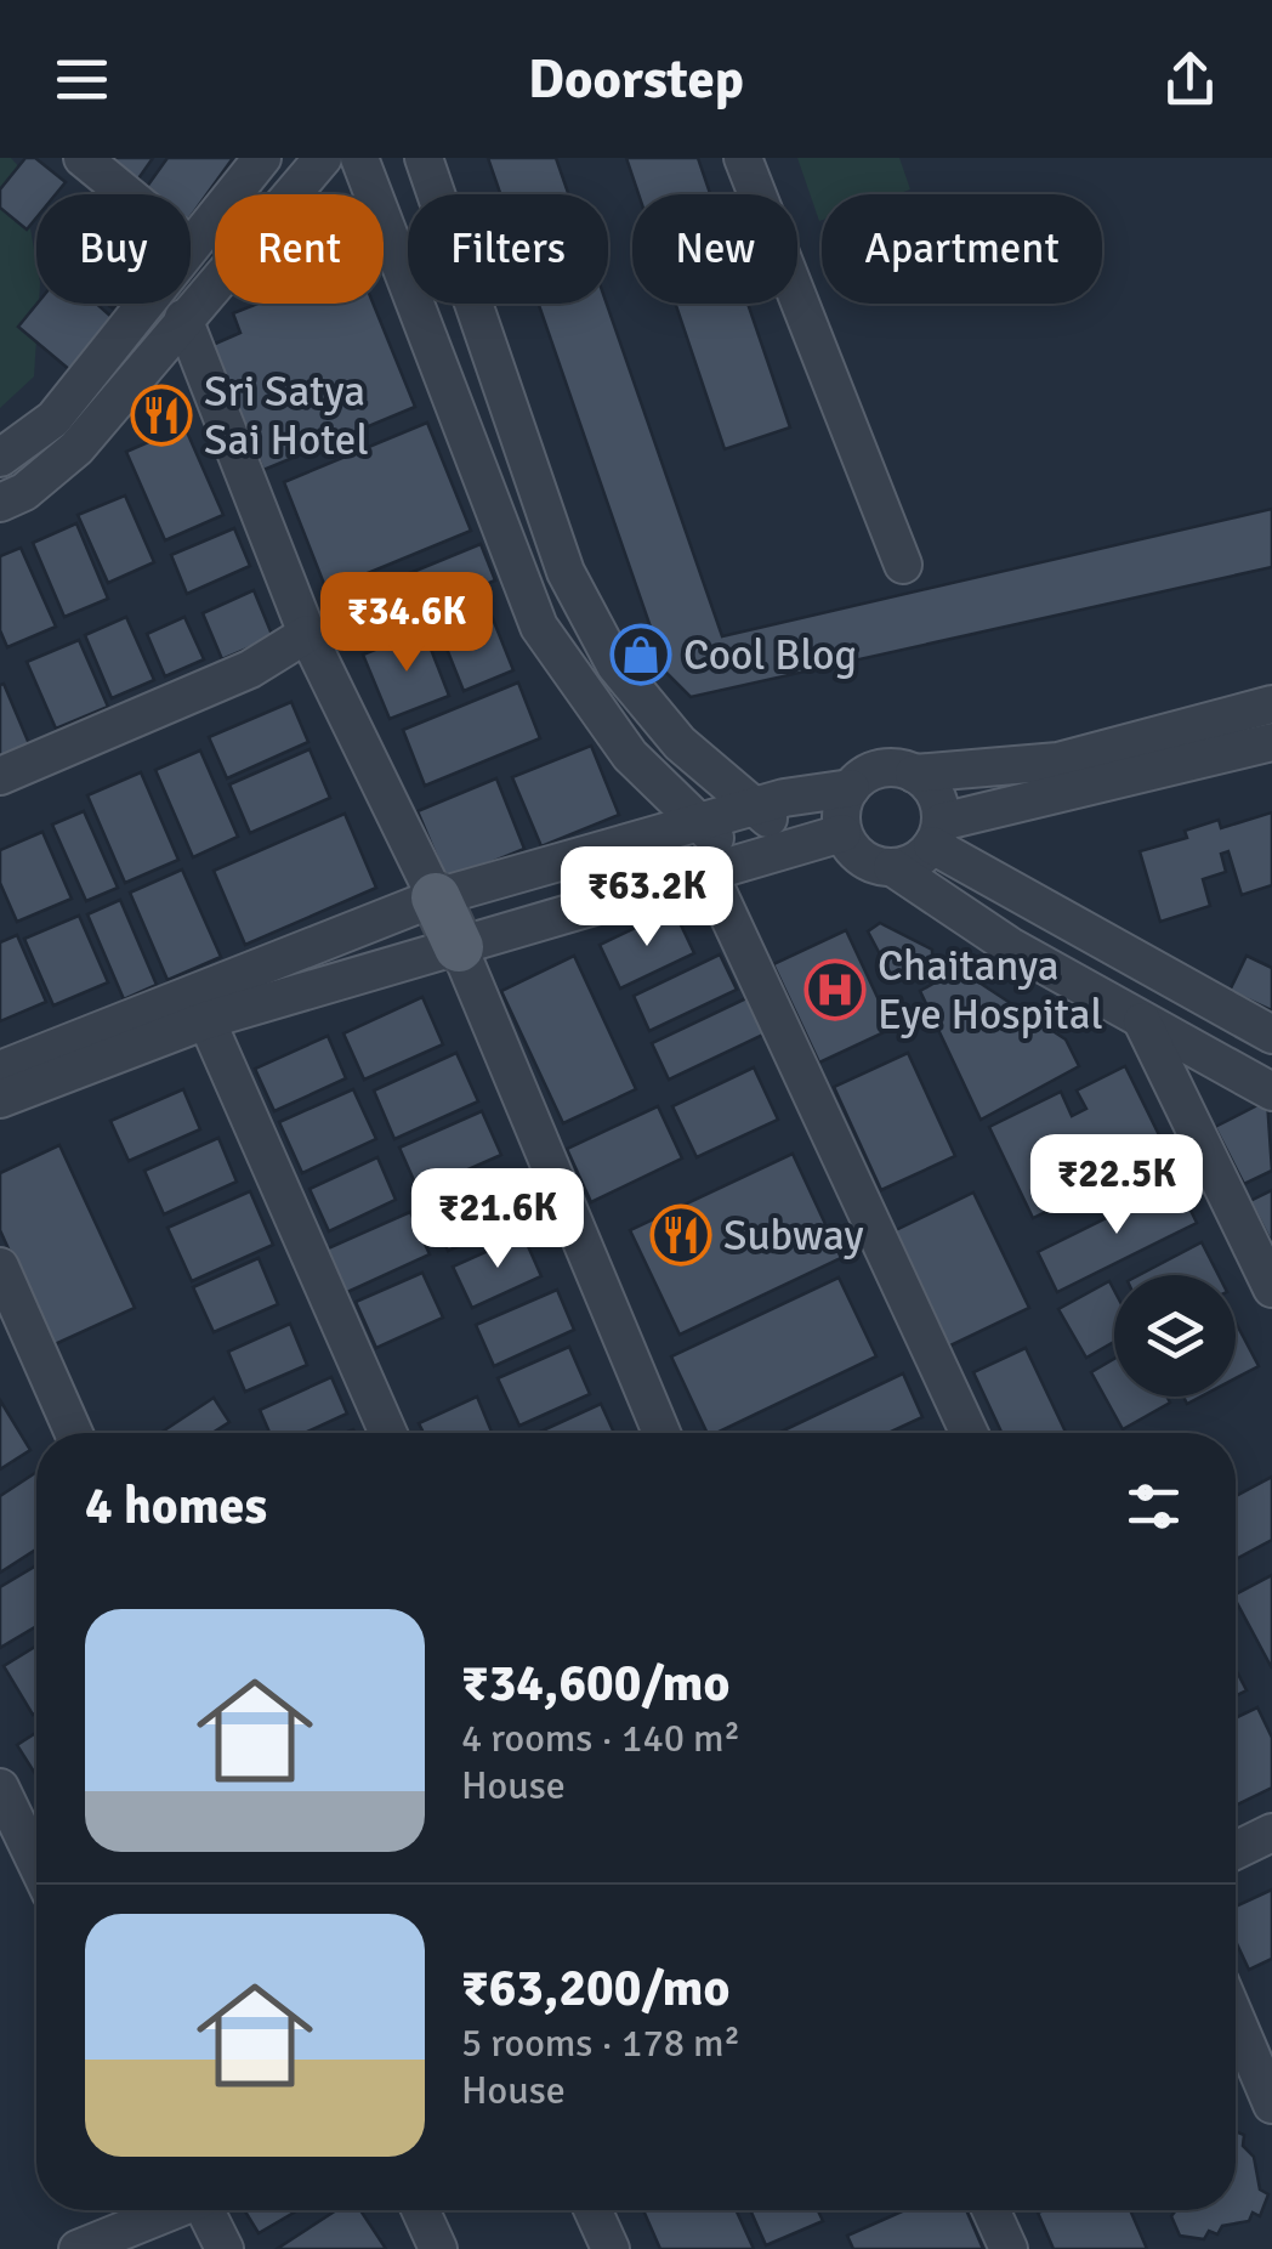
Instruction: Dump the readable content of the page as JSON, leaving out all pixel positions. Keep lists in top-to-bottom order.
{
  "places": {
    "restaurant": ["Sri Satya Sai Hotel", "Subway"],
    "shop": ["Cool Blog"],
    "hospital": ["Chaitanya Eye Hospital"]
  },
  "page": {
    "header": "Doorstep",
    "chip": [
      "Buy",
      "Rent",
      "Filters",
      "New",
      "Apartment"
    ],
    "price": [
      "₹34.6K",
      "₹63.2K",
      "₹22.5K",
      "₹21.6K"
    ],
    "heading": "4 homes",
    "list": [
      {
        "name": "₹34,600/mo",
        "note": "4 rooms · 140 m² · House"
      },
      {
        "name": "₹63,200/mo",
        "note": "5 rooms · 178 m² · House"
      }
    ]
  }
}
